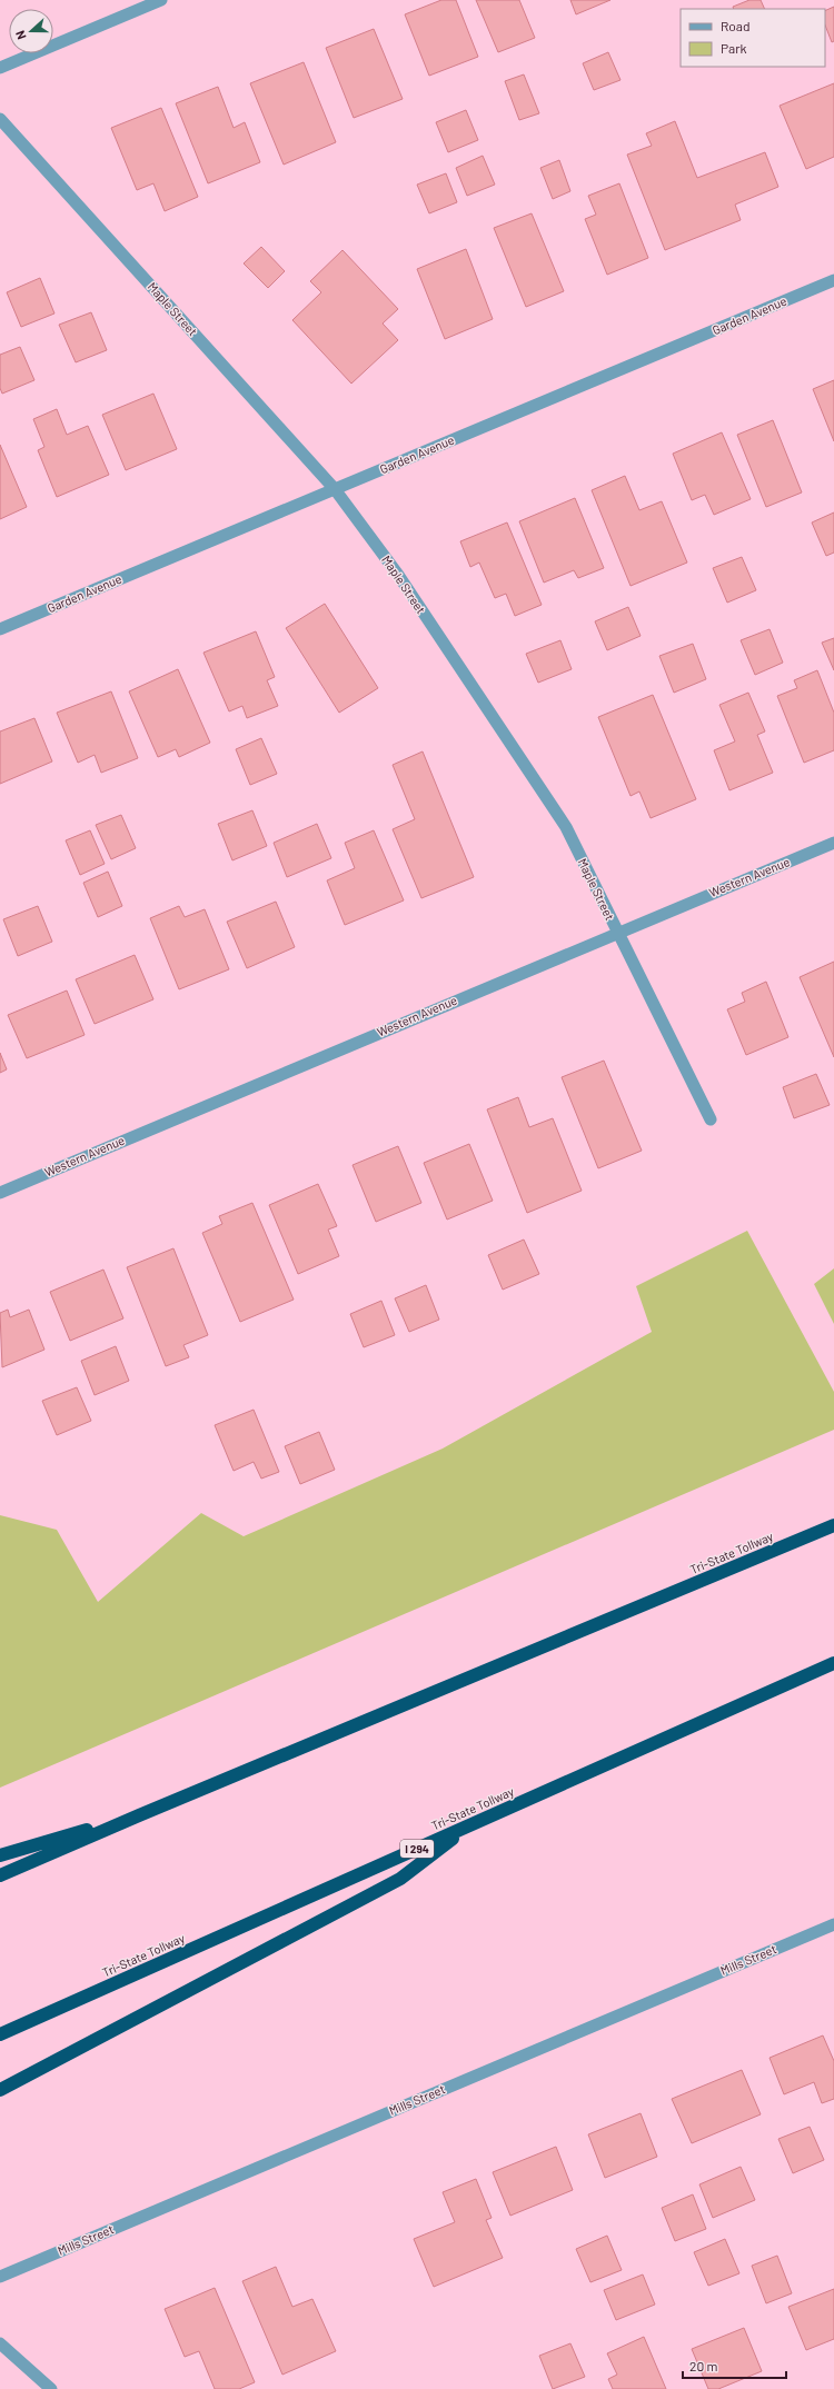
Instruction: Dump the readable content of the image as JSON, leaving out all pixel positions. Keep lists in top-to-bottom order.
{
  "streets": {
    "highway": ["Tri-State Tollway", "I 294"],
    "street": [
      "Maple Street",
      "Garden Avenue",
      "Western Avenue",
      "Mills Street"
    ]
  },
  "crossings": [
    ["Maple Street", "Garden Avenue"],
    ["Maple Street", "Western Avenue"]
  ],
  "legend": ["Road", "Park"],
  "scale_bar": "20 m",
  "north": "left"
}
